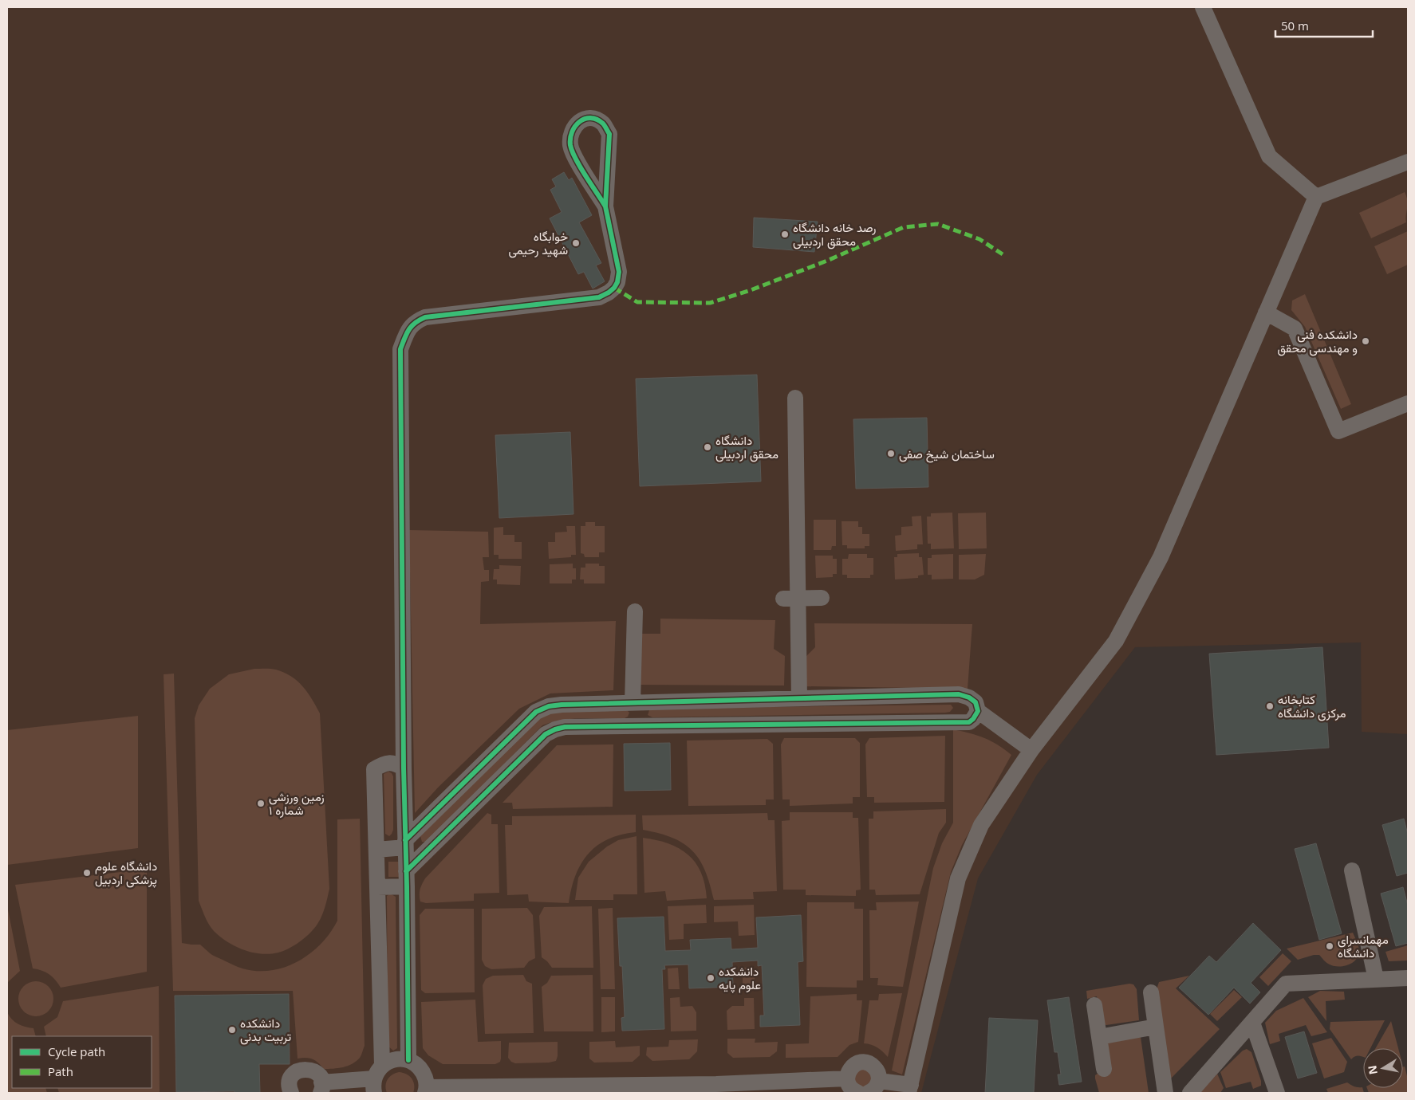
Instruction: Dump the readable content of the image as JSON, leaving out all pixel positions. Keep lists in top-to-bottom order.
{
  "places": [
    "رصد خانه دانشگاه محقق اردبیلی",
    "خوابگاه شهید رحیمی",
    "دانشکده فنی و مهندسی محقق",
    "دانشگاه محقق اردبیلی",
    "ساختمان شیخ صفی",
    "کتابخانه مرکزی دانشگاه",
    "زمین ورزشی شماره ۱",
    "دانشگاه علوم پزشکی اردبیل",
    "مهمانسرای دانشگاه",
    "دانشکده علوم پایه",
    "دانشکده تربیت بدنی"
  ],
  "legend": ["Cycle path", "Path"],
  "scale_bar": "50 m",
  "north": "left"
}
